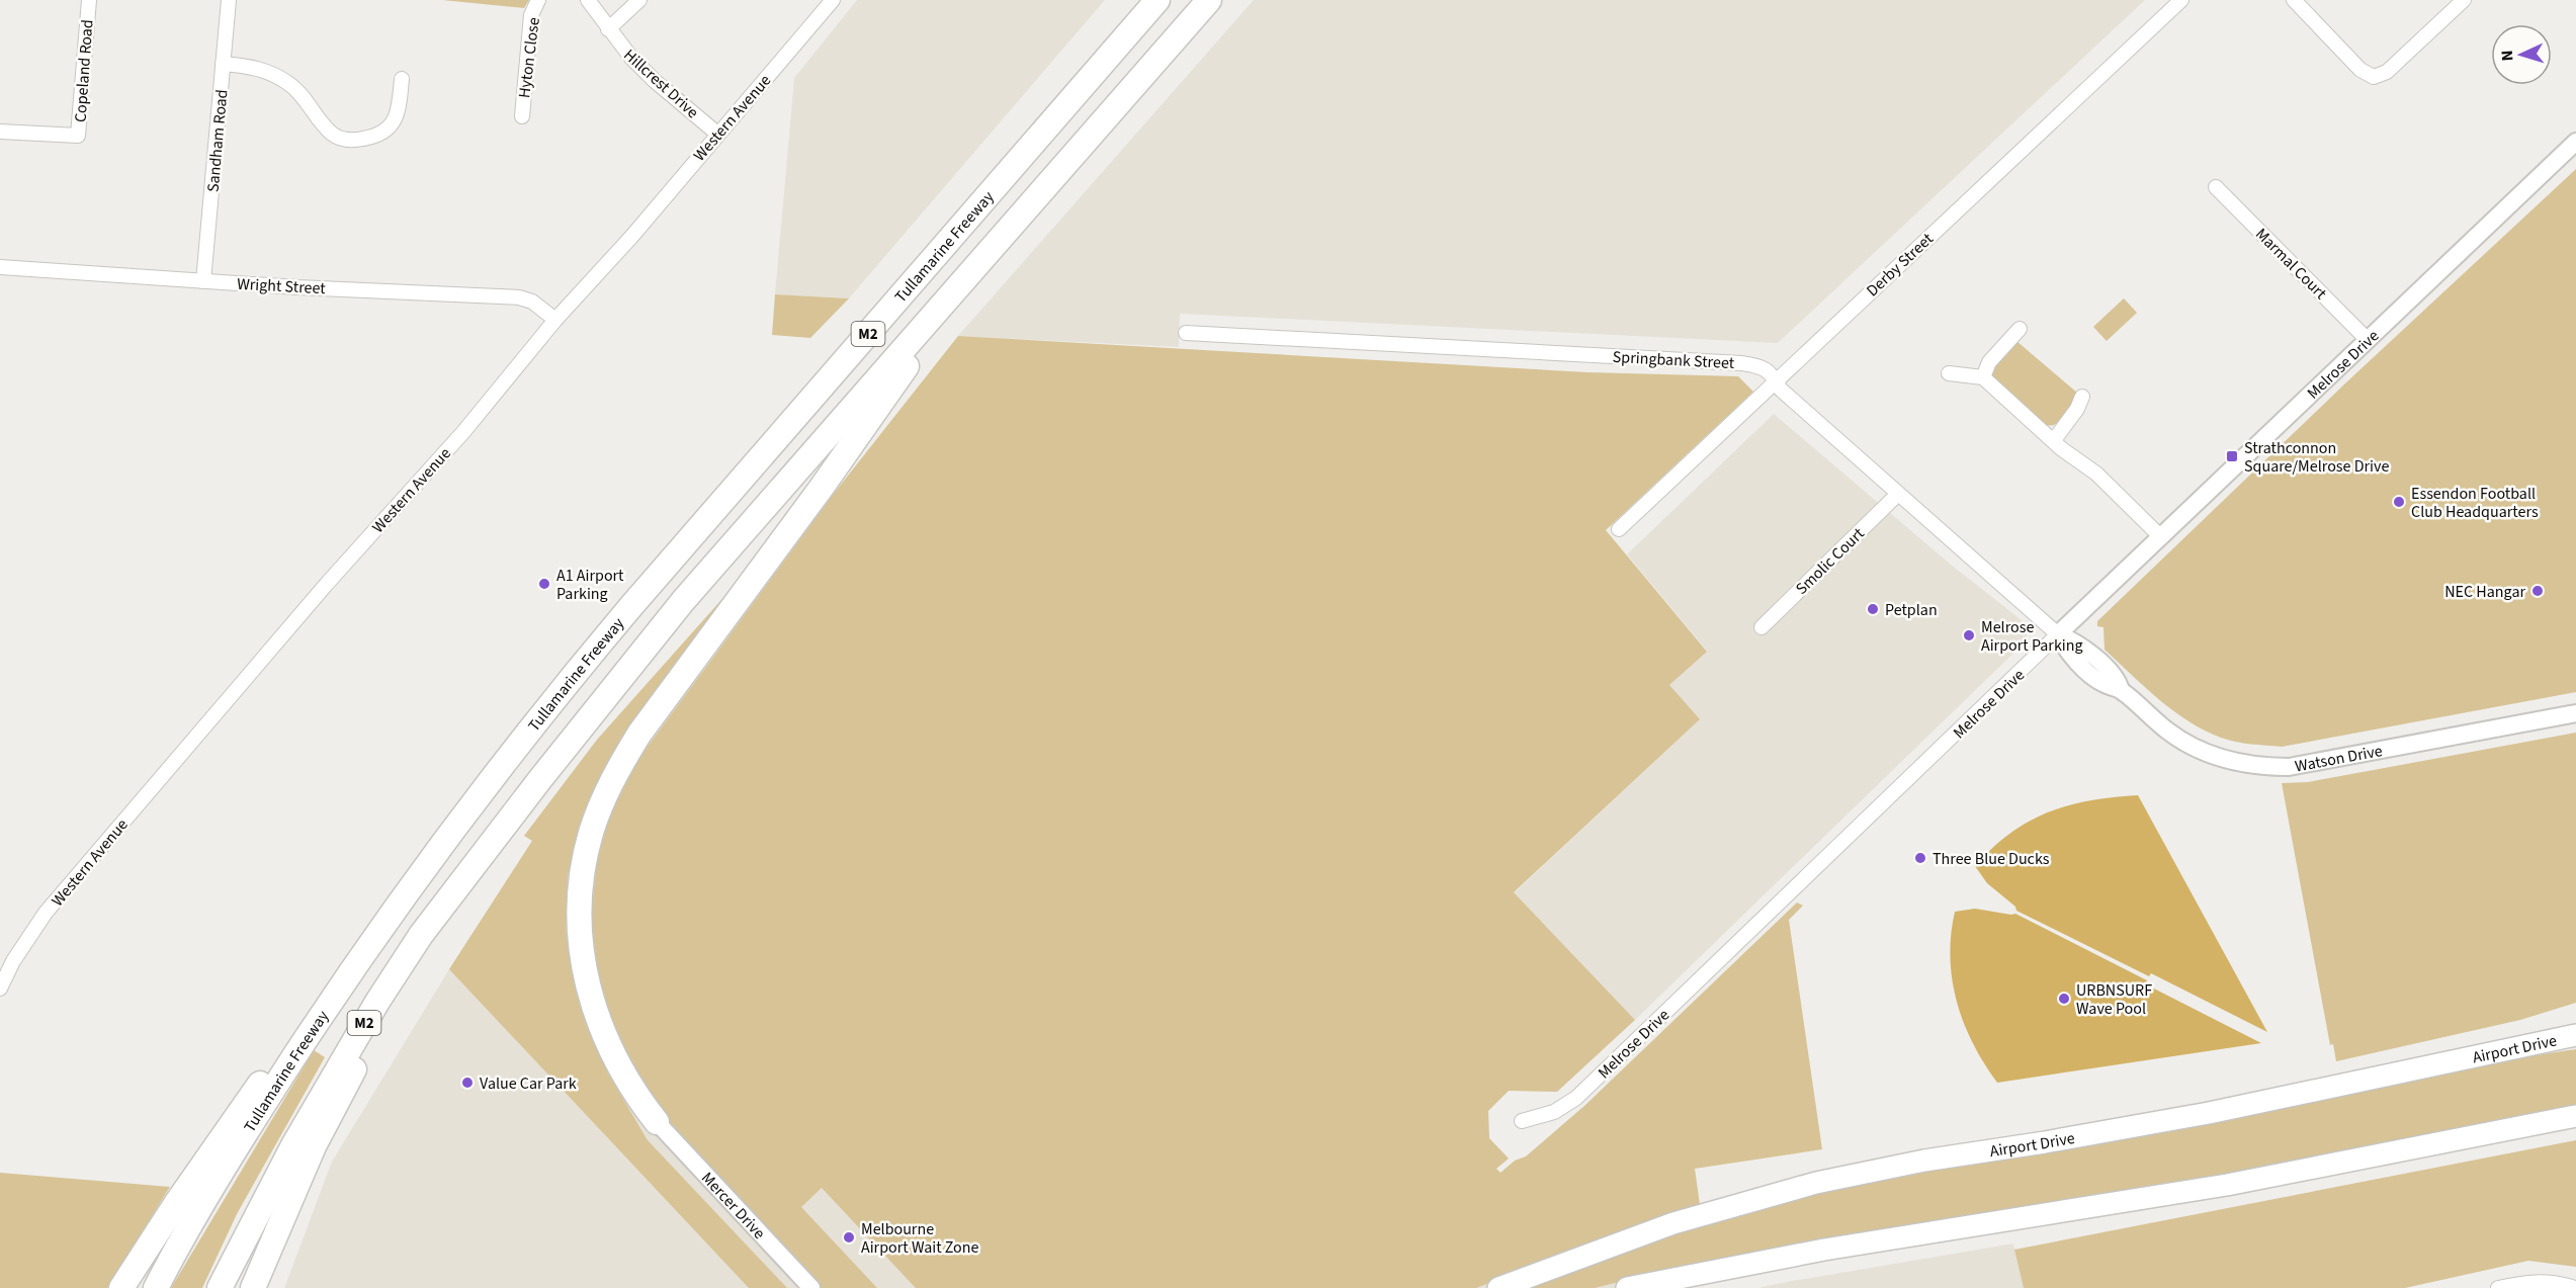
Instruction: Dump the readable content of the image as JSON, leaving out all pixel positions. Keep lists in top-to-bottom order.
{
  "streets": {
    "highway": ["Tullamarine Freeway", "M2"],
    "main road": ["Airport Drive"],
    "street": [
      "Hyton Close",
      "Copeland Road",
      "Hillcrest Drive",
      "Western Avenue",
      "Sandham Road",
      "Marmal Court",
      "Derby Street",
      "Wright Street",
      "Springbank Street",
      "Melrose Drive",
      "Smolic Court",
      "Watson Drive",
      "Mercer Drive"
    ]
  },
  "crossings": [
    ["Hillcrest Drive", "Western Avenue"],
    ["Western Avenue", "Wright Street"],
    ["Sandham Road", "Wright Street"],
    ["Marmal Court", "Melrose Drive"],
    ["Derby Street", "Springbank Street"],
    ["Springbank Street", "Melrose Drive"],
    ["Springbank Street", "Smolic Court"],
    ["Springbank Street", "Watson Drive"],
    ["Melrose Drive", "Watson Drive"]
  ],
  "places": {
    "transit": ["Strathconnon Square/Melrose Drive"],
    "other": [
      "Essendon Football Club Headquarters",
      "A1 Airport Parking",
      "NEC Hangar",
      "Petplan",
      "Melrose Airport Parking",
      "Three Blue Ducks",
      "URBNSURF Wave Pool",
      "Value Car Park",
      "Melbourne Airport Wait Zone"
    ]
  },
  "north": "left"
}
